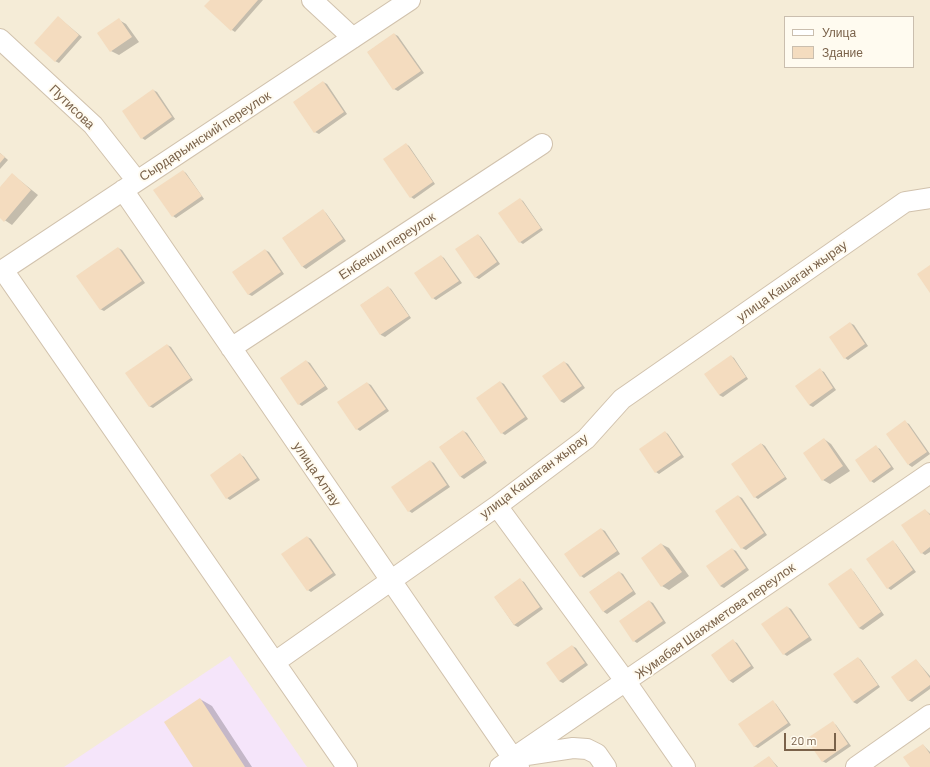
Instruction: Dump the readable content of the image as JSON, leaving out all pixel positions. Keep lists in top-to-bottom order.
{
  "streets": {
    "street": [
      "Путисова",
      "Сырдарьинский переулок",
      "Енбекши переулок",
      "улица Кашаган жырау",
      "улица Алтау",
      "Жумабая Шаяхметова переулок"
    ]
  },
  "crossings": [
    ["Путисова", "Сырдарьинский переулок"],
    ["Путисова", "улица Алтау"],
    ["Сырдарьинский переулок", "улица Алтау"],
    ["Енбекши переулок", "улица Алтау"],
    ["улица Кашаган жырау", "улица Алтау"],
    ["улица Алтау", "Жумабая Шаяхметова переулок"]
  ],
  "legend": ["Улица", "Здание"],
  "scale_bar": "20 m"
}
